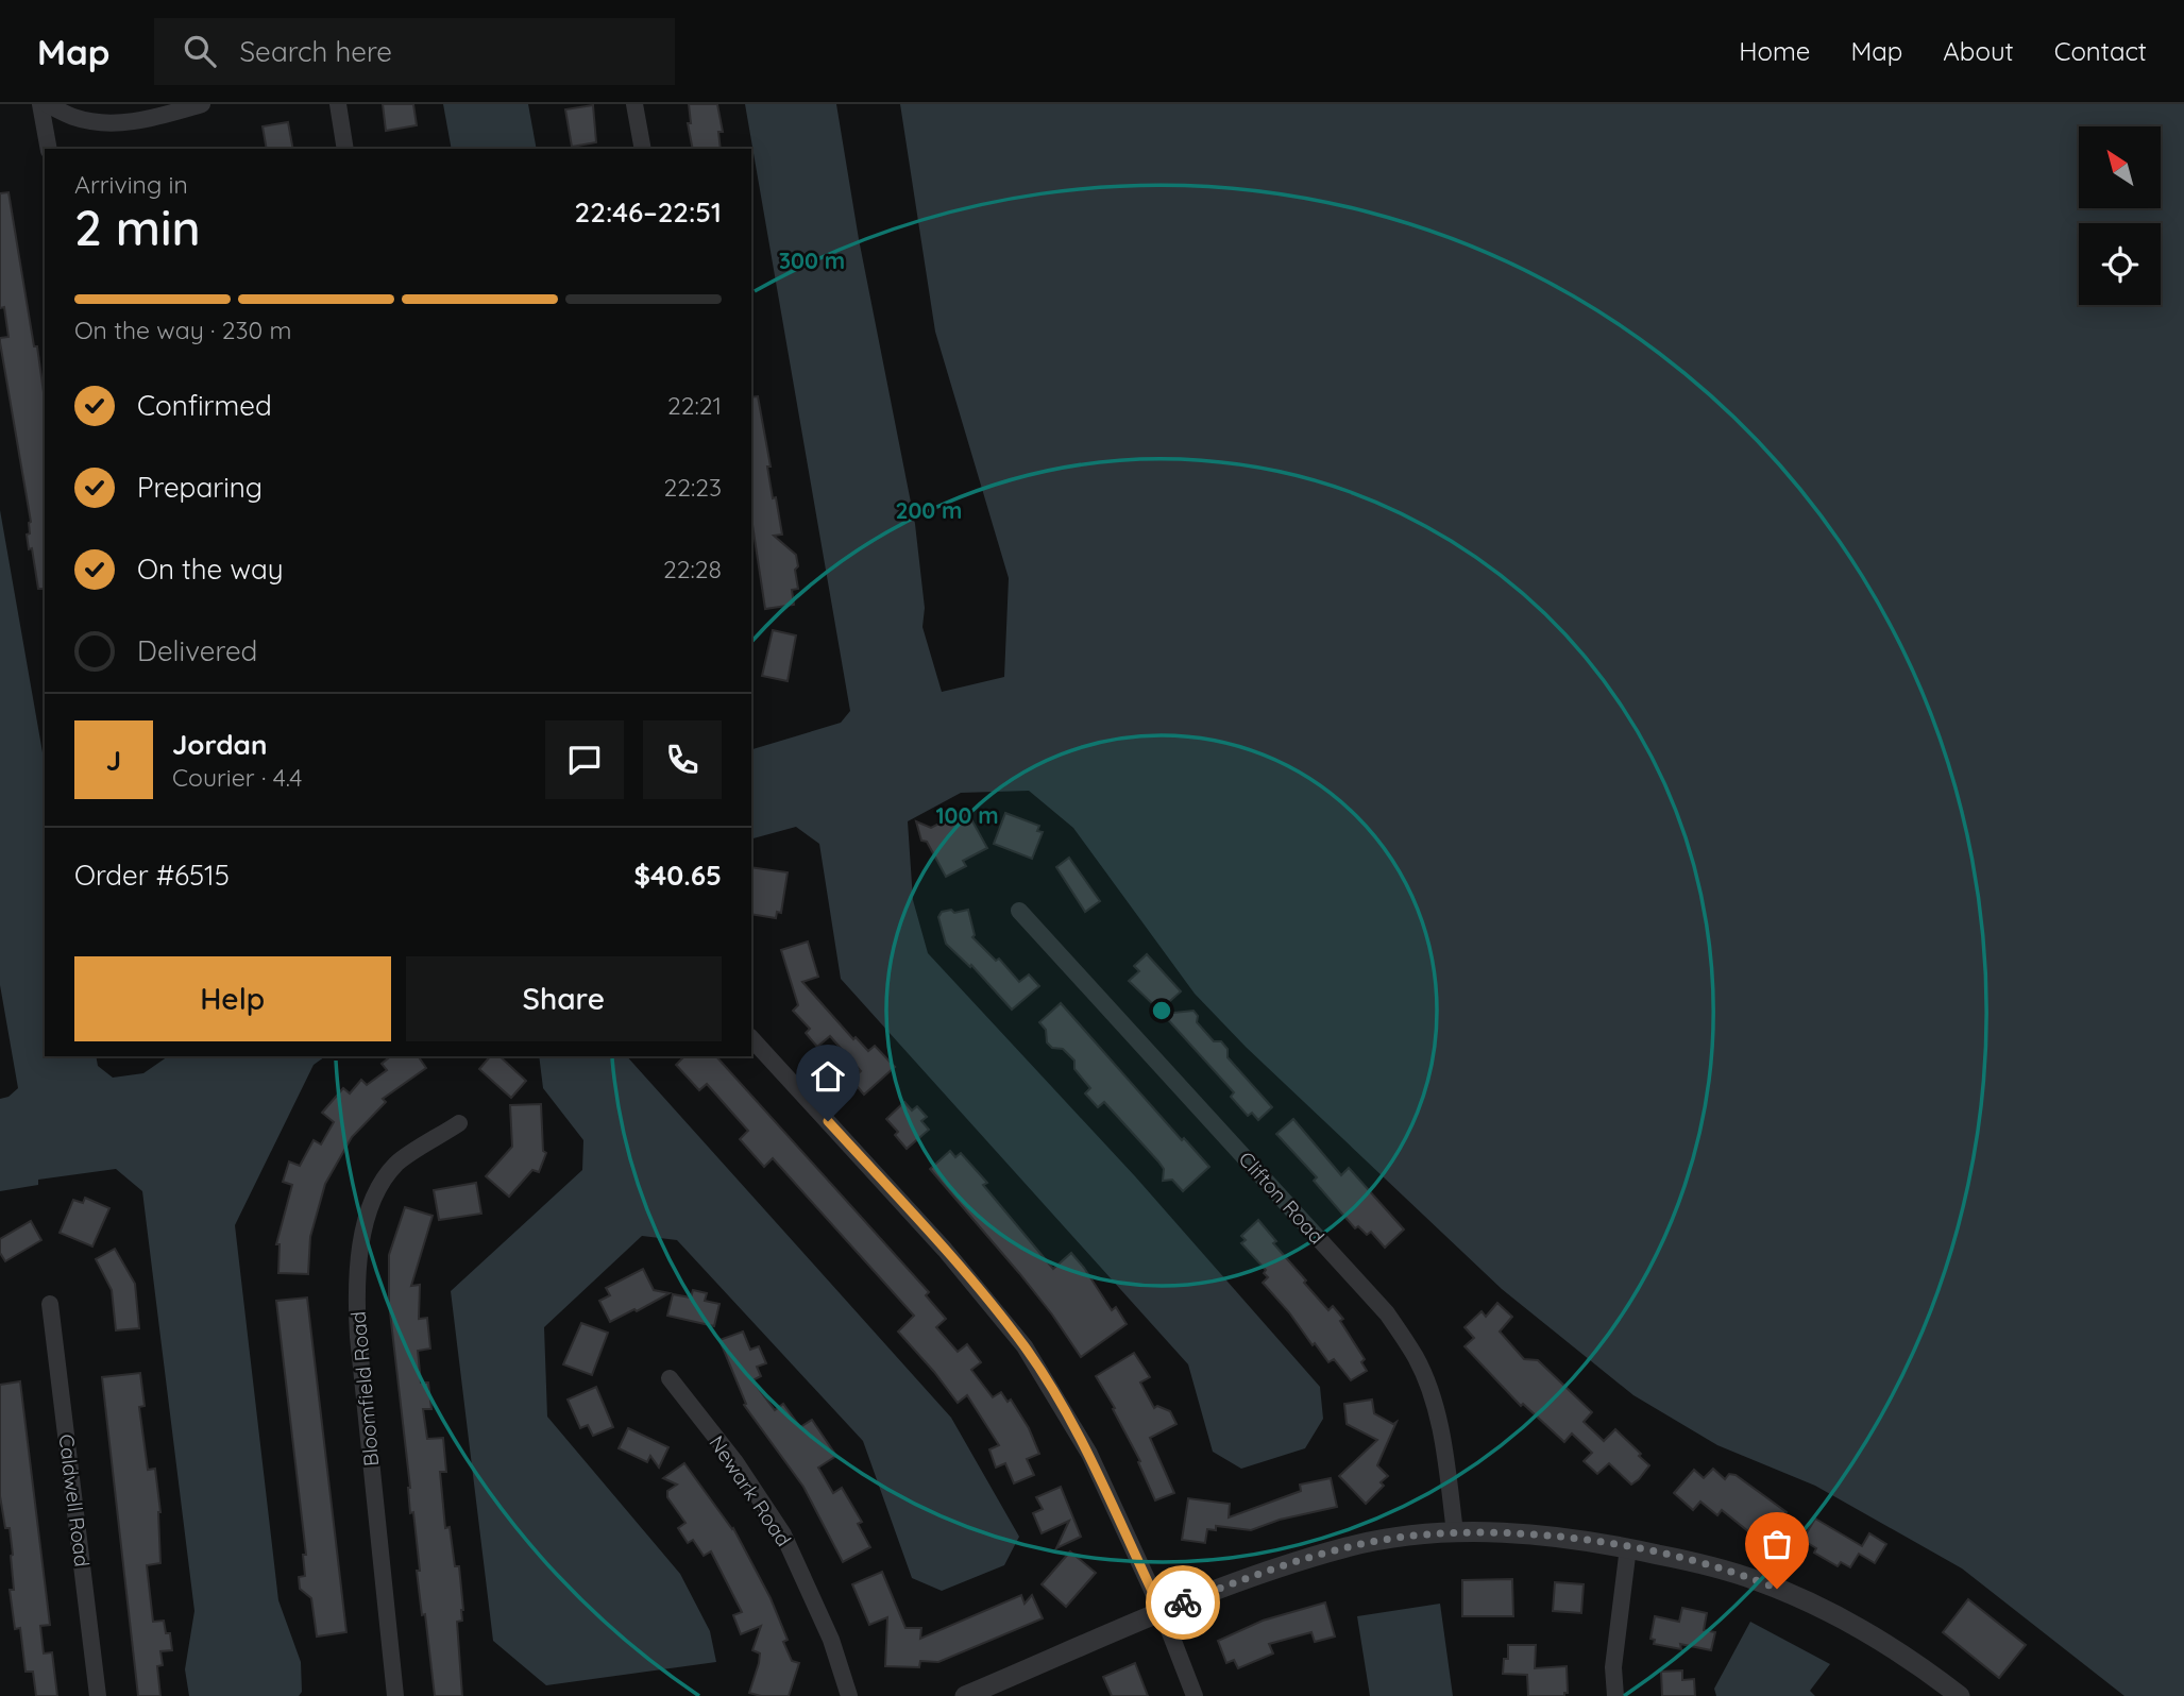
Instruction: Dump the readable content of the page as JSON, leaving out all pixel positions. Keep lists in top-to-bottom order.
{
  "streets": {
    "street": [
      "Clifton Road",
      "Bloomfield Road",
      "Newark Road",
      "Caldwell Road"
    ]
  },
  "north": "top left",
  "page": {
    "header": "Map",
    "search": "Search here",
    "nav": [
      "Home",
      "Map",
      "About",
      "Contact"
    ],
    "heading": ["2 min", "Arriving in", "22:46–22:51"],
    "panel": [
      "Jordan",
      "Courier · 4.4",
      "Order #6515",
      "$40.65"
    ],
    "bar": "On the way · 230 m",
    "list": [
      ["Confirmed", "22:21"],
      ["Preparing", "22:23"],
      ["On the way", "22:28"],
      "Delivered"
    ],
    "round": "J",
    "buttons": ["Help", "Share"]
  },
  "rings": ["300 m", "200 m", "100 m"]
}
